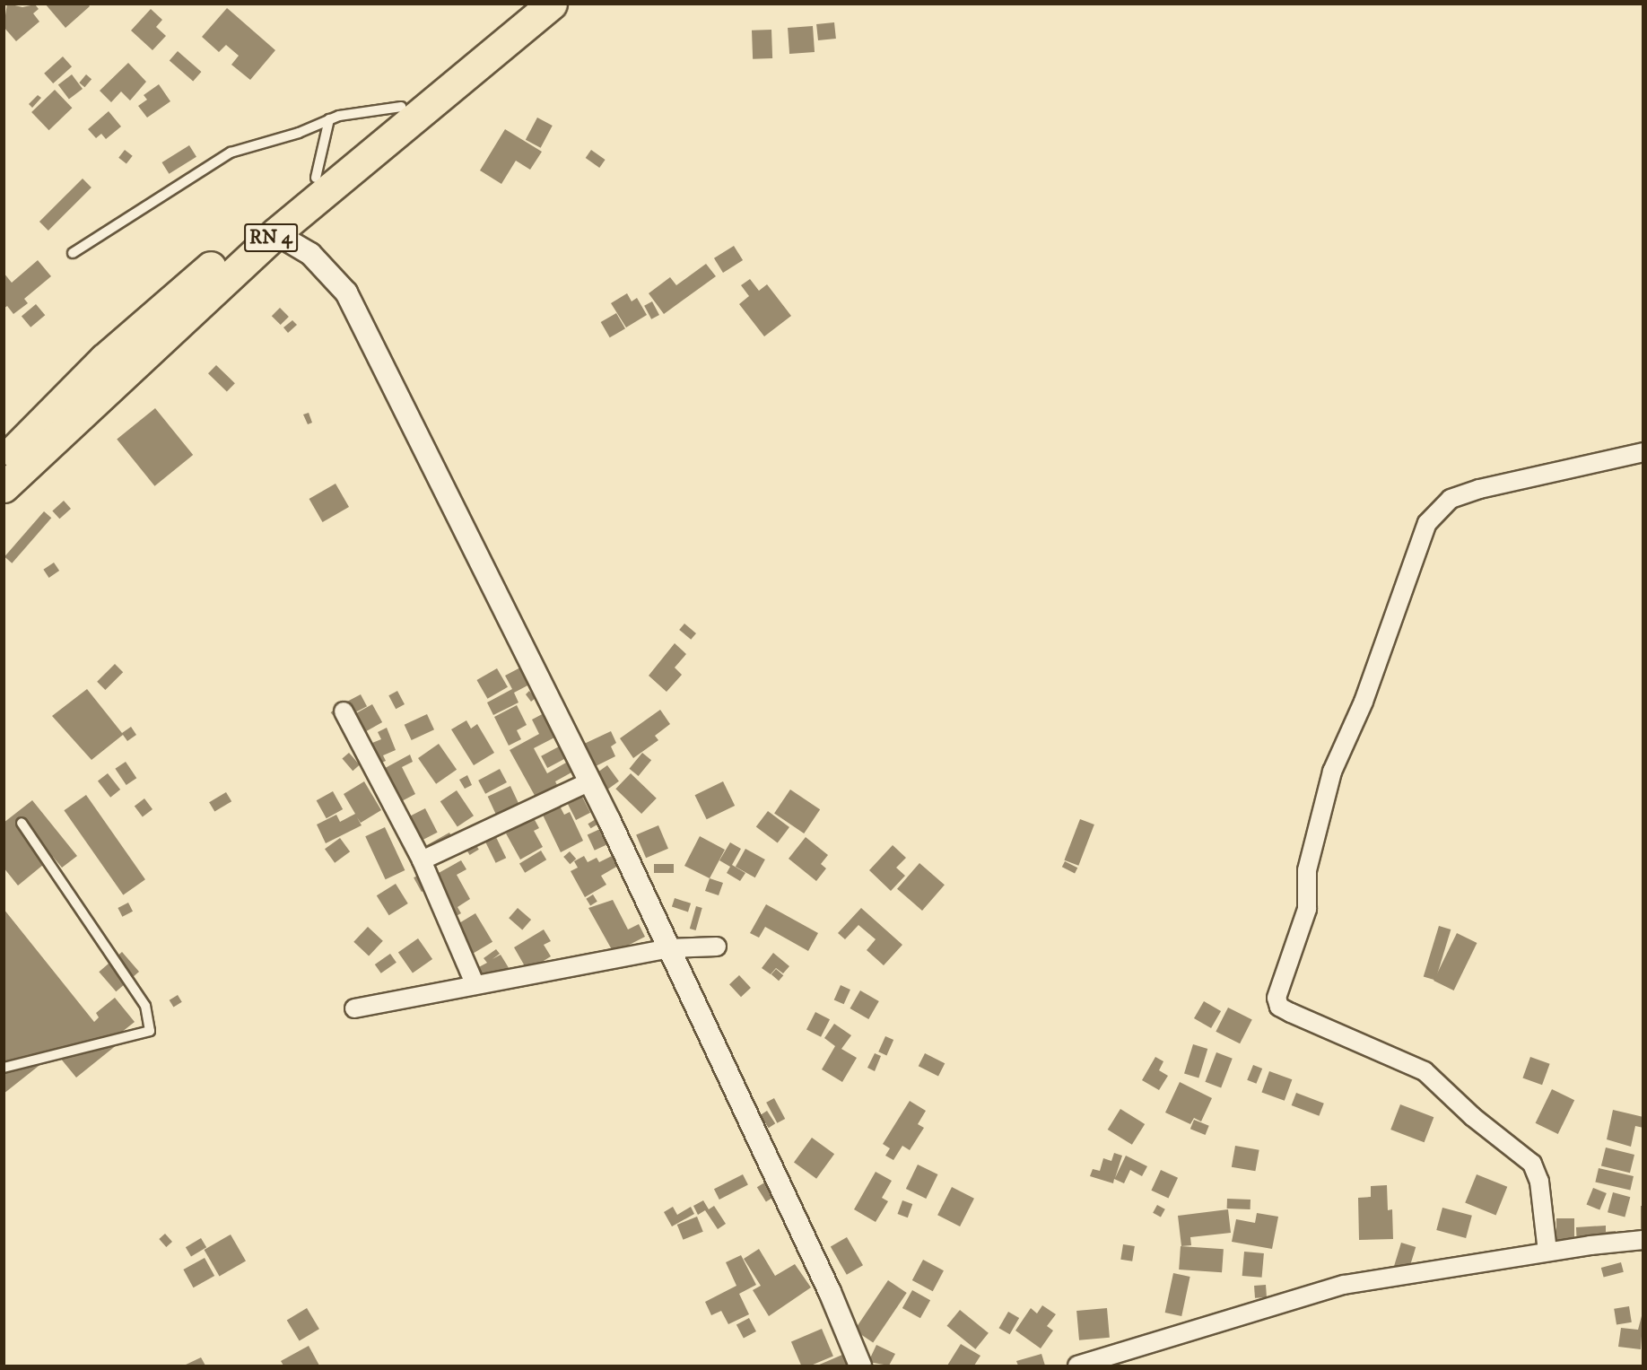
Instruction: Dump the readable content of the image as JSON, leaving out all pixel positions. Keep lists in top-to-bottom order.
{
  "streets": {
    "highway": ["RN 4"]
  }
}
